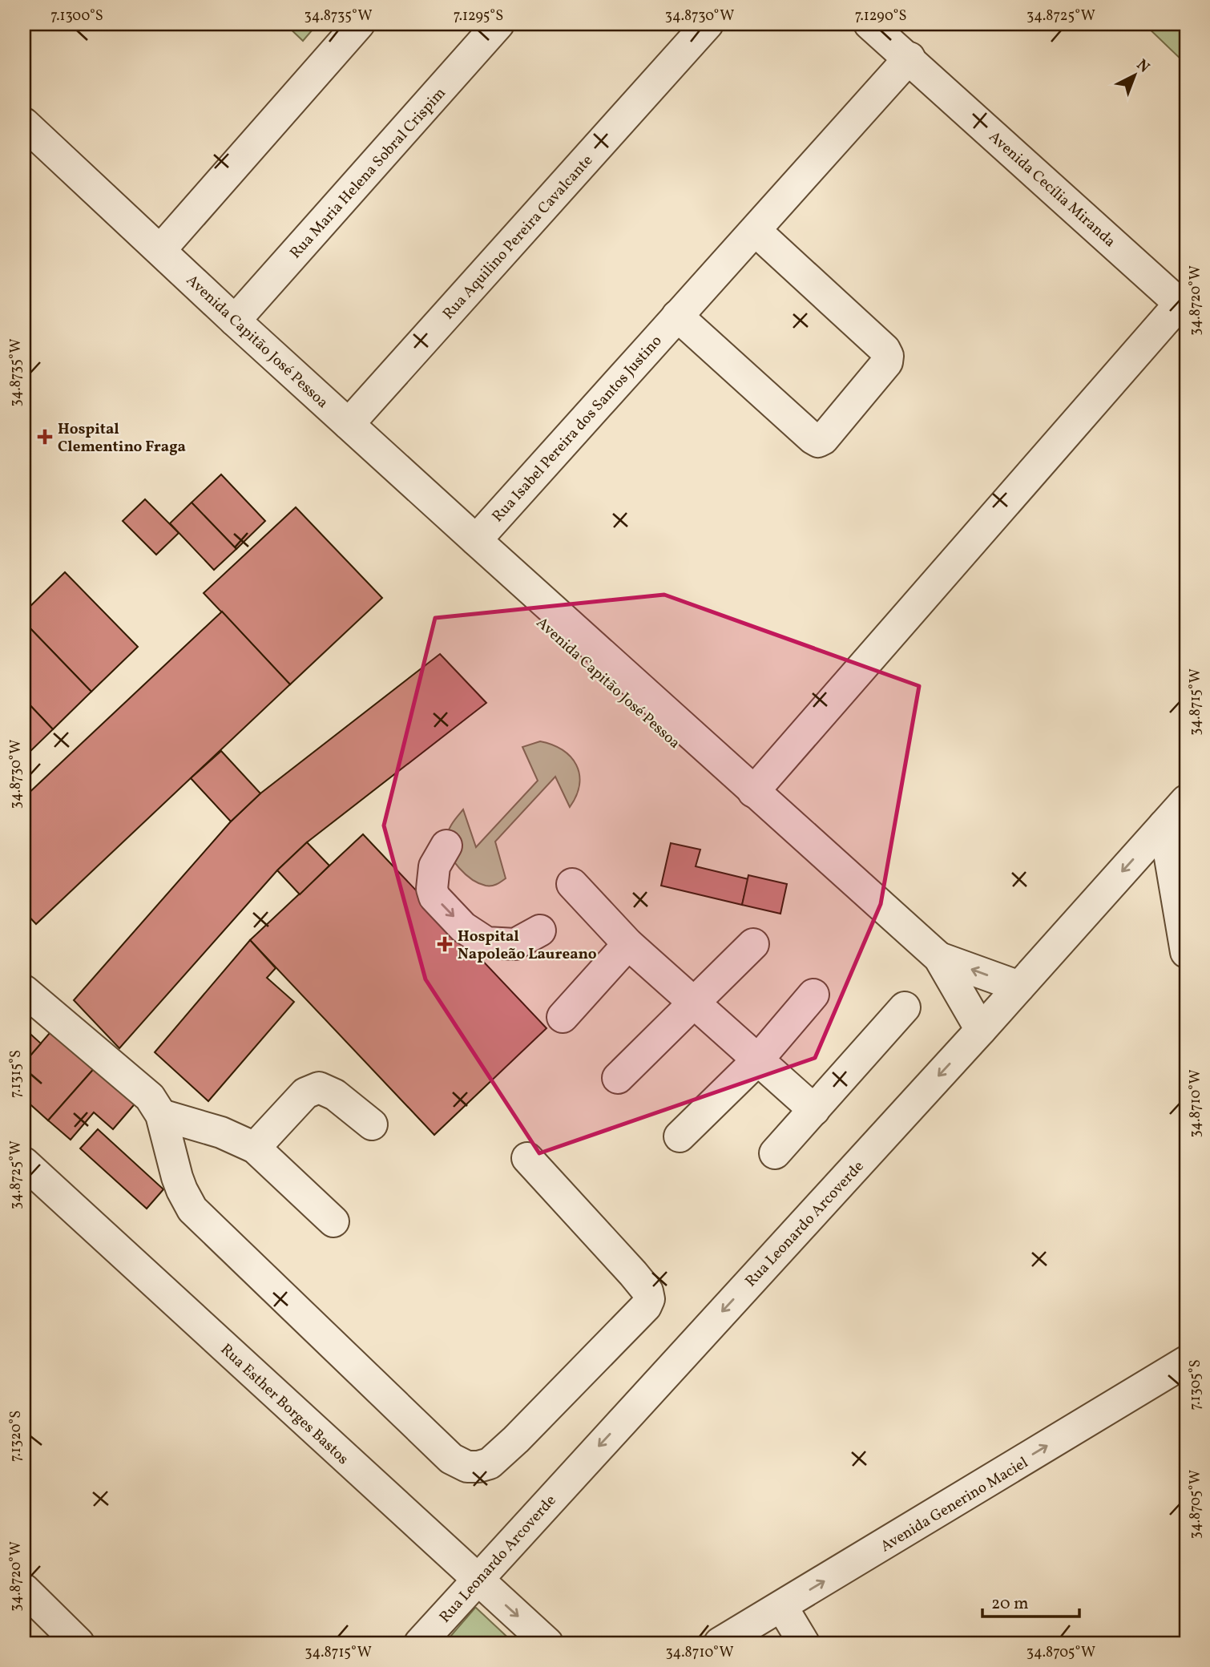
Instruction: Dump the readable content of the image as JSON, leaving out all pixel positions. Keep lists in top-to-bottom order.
{
  "streets": {
    "street": [
      "Rua Maria Helena Sobral Crispim",
      "Avenida Cecília Miranda",
      "Rua Aquilino Pereira Cavalcante",
      "Avenida Capitão José Pessoa",
      "Rua Isabel Pereira dos Santos Justino",
      "Rua Leonardo Arcoverde",
      "Rua Esther Borges Bastos",
      "Avenida Generino Maciel"
    ]
  },
  "crossings": [
    ["Rua Maria Helena Sobral Crispim", "Avenida Capitão José Pessoa"],
    ["Avenida Cecília Miranda", "Rua Isabel Pereira dos Santos Justino"],
    ["Rua Aquilino Pereira Cavalcante", "Avenida Capitão José Pessoa"],
    ["Avenida Capitão José Pessoa", "Rua Isabel Pereira dos Santos Justino"],
    ["Avenida Capitão José Pessoa", "Rua Leonardo Arcoverde"],
    ["Rua Leonardo Arcoverde", "Rua Esther Borges Bastos"]
  ],
  "one_way": ["Avenida Generino Maciel"],
  "places": {
    "health": ["Hospital Clementino Fraga", "Hospital Napoleão Laureano"]
  },
  "scale_bar": "20 m",
  "north": "top right",
  "coordinates": [
    "7.1300°S",
    "34.8735°W",
    "7.1295°S",
    "34.8730°W",
    "7.1290°S",
    "34.8725°W",
    "34.8720°W",
    "34.8715°W",
    "7.1315°S",
    "34.8710°W",
    "7.1305°S",
    "7.1320°S",
    "34.8705°W"
  ]
}
